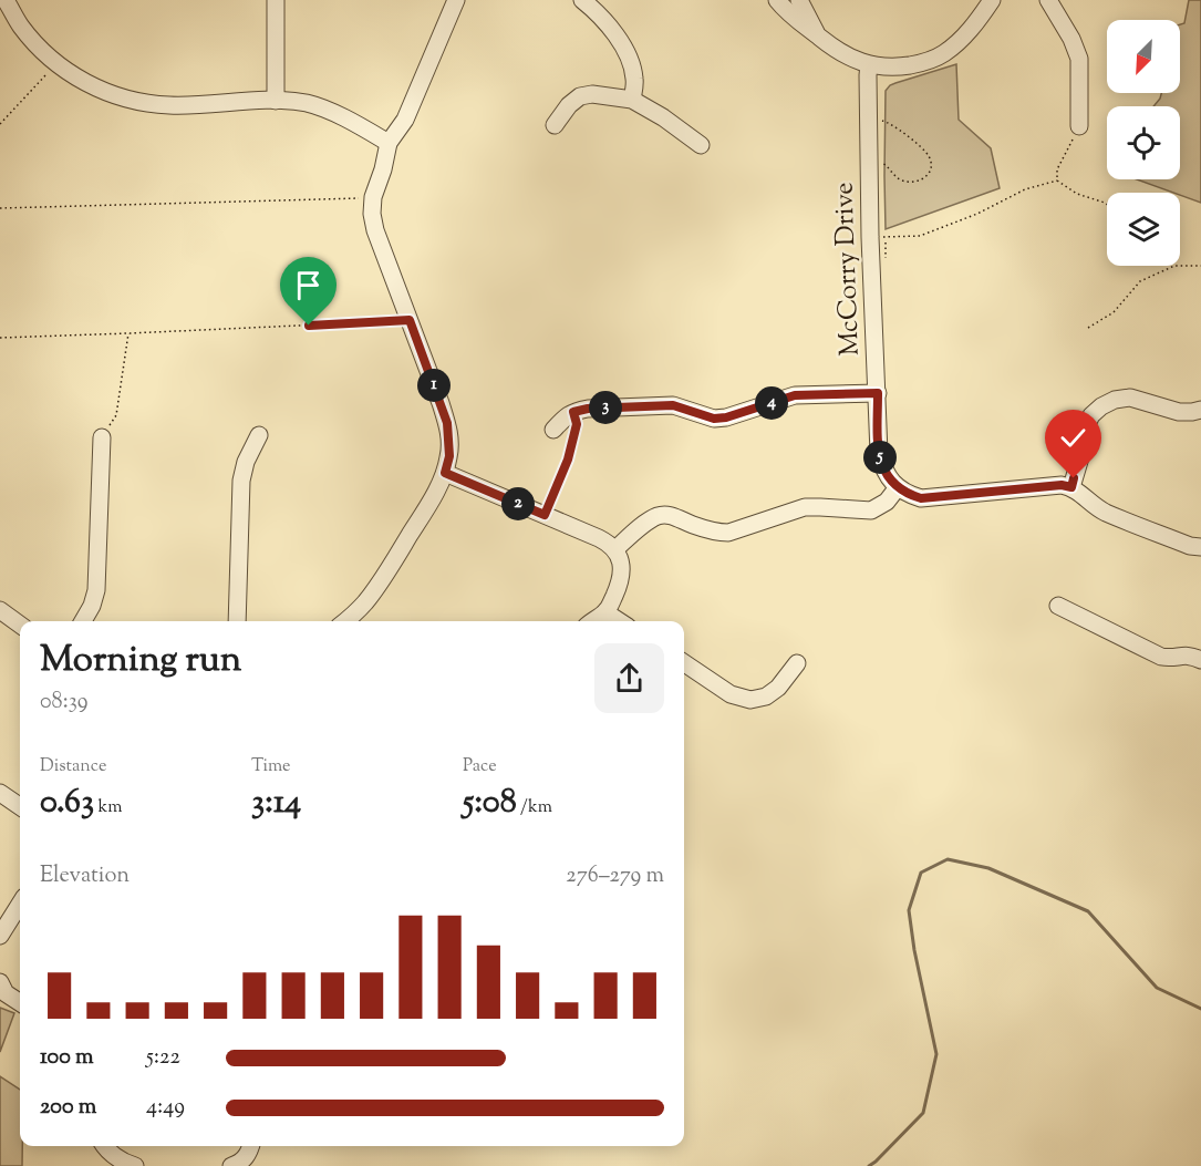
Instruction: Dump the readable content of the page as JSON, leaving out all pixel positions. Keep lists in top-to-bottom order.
{
  "streets": {
    "street": ["McCorry Drive"]
  },
  "north": "bottom left",
  "page": {
    "pins": [
      "1",
      "4",
      "3",
      "5",
      "2"
    ],
    "heading": ["Morning run", "08:39"],
    "stats": [
      ["Distance", "0.63 km"],
      ["Time", "3:14"],
      ["Pace", "5:08 /km"]
    ],
    "chart": ["Elevation", "276–279 m"],
    "list": [
      {
        "name": "100 m",
        "note": "5:22"
      },
      {
        "name": "200 m",
        "note": "4:49"
      }
    ]
  }
}
